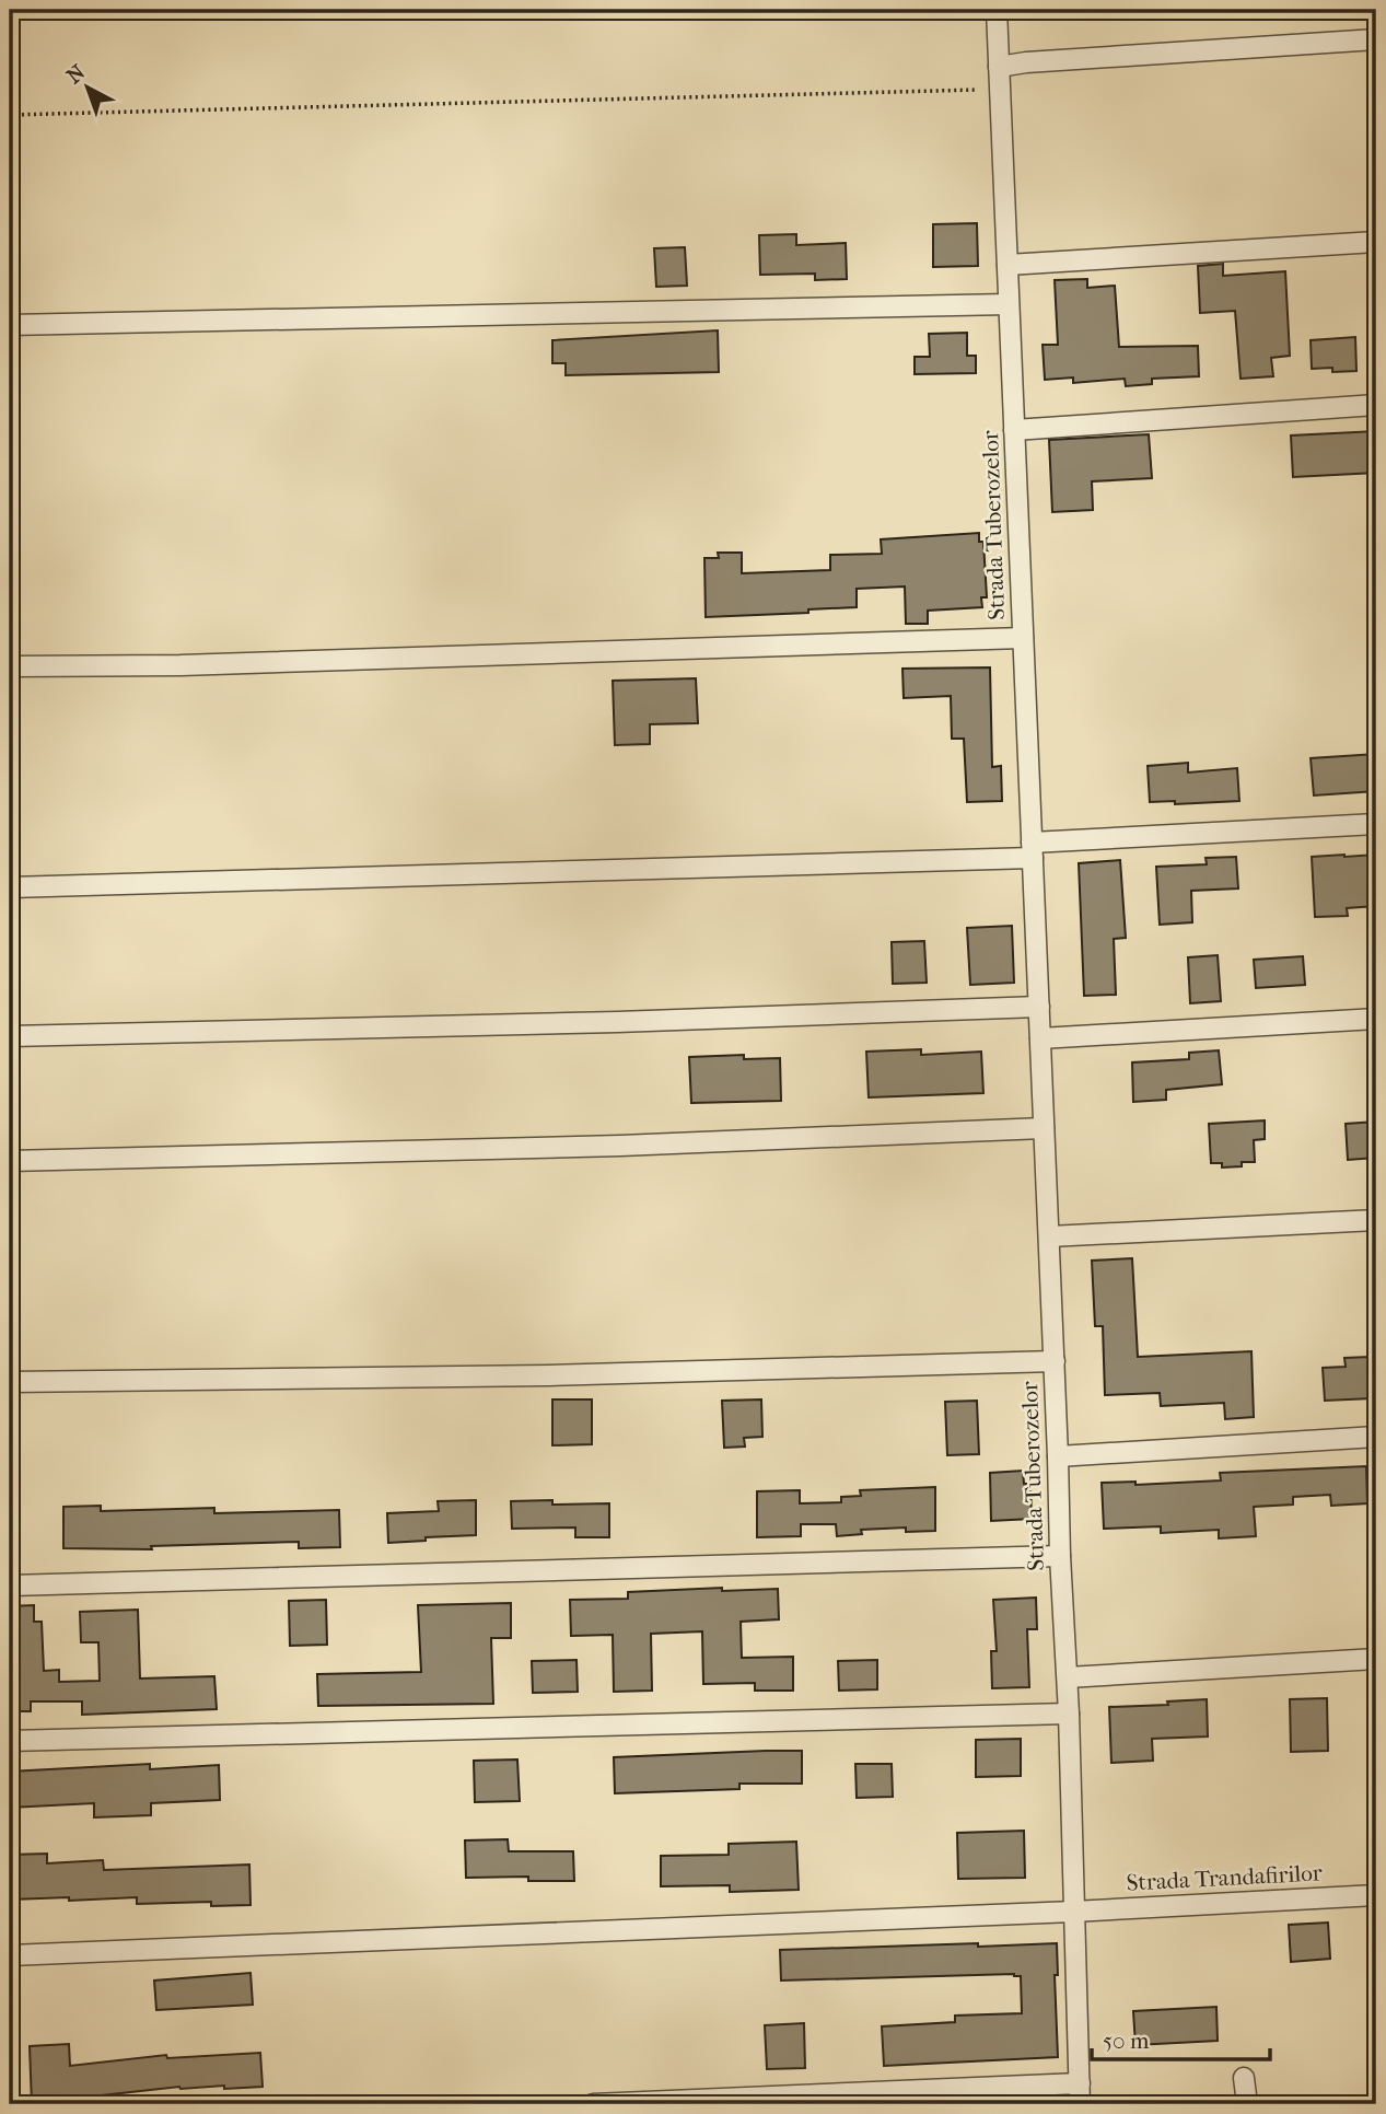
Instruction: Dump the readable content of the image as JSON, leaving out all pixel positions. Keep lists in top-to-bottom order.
{
  "streets": {
    "street": ["Strada Tuberozelor", "Strada Trandafirilor"]
  },
  "crossings": [
    ["Strada Tuberozelor", "Strada Trandafirilor"]
  ],
  "scale_bar": "50 m",
  "north": "top left"
}
